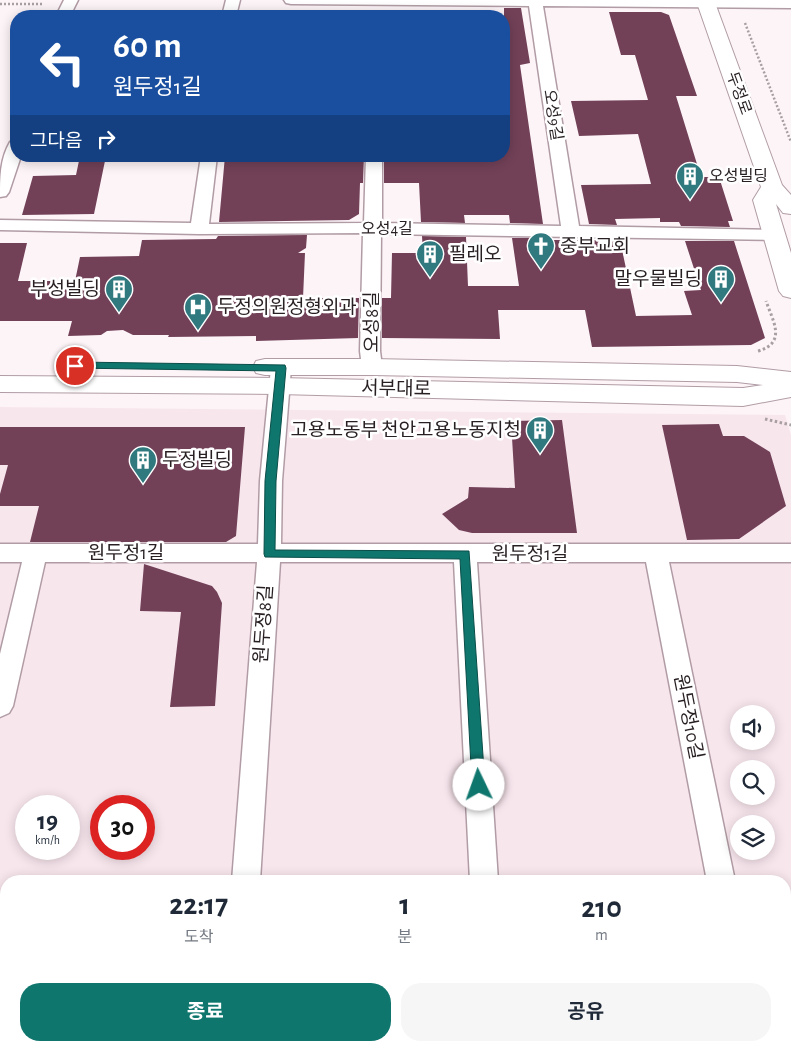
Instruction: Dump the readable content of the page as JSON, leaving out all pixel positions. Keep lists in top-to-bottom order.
{
  "streets": {
    "street": [
      "두정로",
      "오성9길",
      "오성4길",
      "오성8길",
      "서부대로",
      "원두정1길",
      "원두정8길",
      "원두정10길"
    ]
  },
  "crossings": [
    ["오성9길", "오성4길"],
    ["오성4길", "오성8길"],
    ["오성8길", "서부대로"],
    ["서부대로", "원두정8길"],
    ["원두정1길", "원두정8길"],
    ["원두정1길", "원두정10길"]
  ],
  "places": {
    "building": [
      "오성빌딩",
      "필레오",
      "말우물빌딩",
      "부성빌딩",
      "고용노동부 천안고용노동지청",
      "두정빌딩"
    ],
    "church": ["중부교회"],
    "hospital": ["두정의원정형외과"]
  },
  "page": {
    "turn": ["60 m", "원두정1길"],
    "then": "그다음",
    "speed": "19 km/h",
    "limit": "30",
    "eta": [
      "22:17",
      "도착",
      "1",
      "분",
      "210",
      "m"
    ],
    "buttons": ["종료", "공유"]
  }
}
